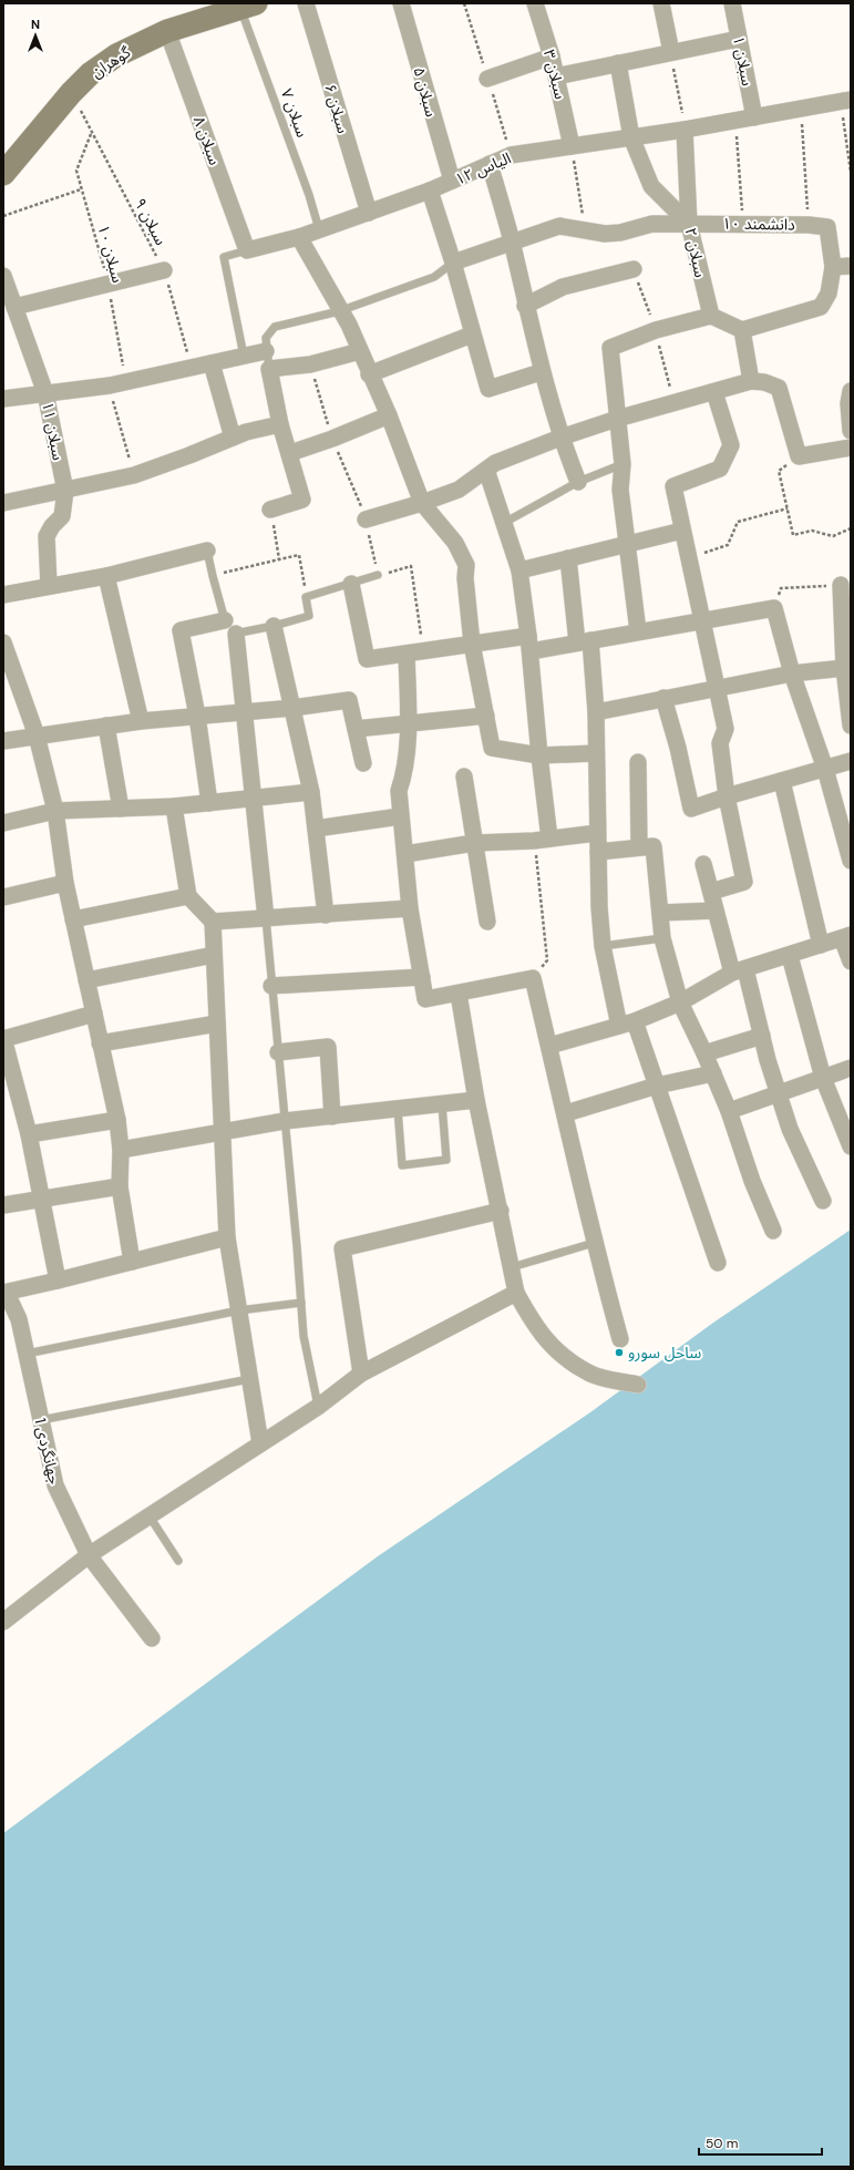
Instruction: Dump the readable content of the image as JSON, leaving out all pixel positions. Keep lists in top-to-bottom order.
{
  "streets": {
    "street": [
      "سبلان ۱",
      "گوهران",
      "سبلان ۳",
      "سبلان ۵",
      "سبلان ۶",
      "سبلان ۸",
      "الیاس ۱۲",
      "دانشمند ۱۰",
      "سبلان ۲",
      "سبلان ۱۱",
      "جهانگردی 1"
    ],
    "lane": ["سبلان ۷"],
    "path": ["سبلان ۹", "سبلان ۱۰"]
  },
  "crossings": [
    ["سبلان ۱", "الیاس ۱۲"],
    ["گوهران", "سبلان ۷"],
    ["گوهران", "سبلان ۸"],
    ["گوهران", "سبلان ۹"],
    ["سبلان ۳", "الیاس ۱۲"],
    ["سبلان ۵", "الیاس ۱۲"],
    ["سبلان ۶", "الیاس ۱۲"],
    ["سبلان ۷", "الیاس ۱۲"],
    ["سبلان ۸", "الیاس ۱۲"],
    ["الیاس ۱۲", "سبلان ۲"],
    ["سبلان ۹", "سبلان ۱۰"],
    ["دانشمند ۱۰", "سبلان ۲"]
  ],
  "places": ["ساحل سورو"],
  "scale_bar": "50 m",
  "north": "top"
}
